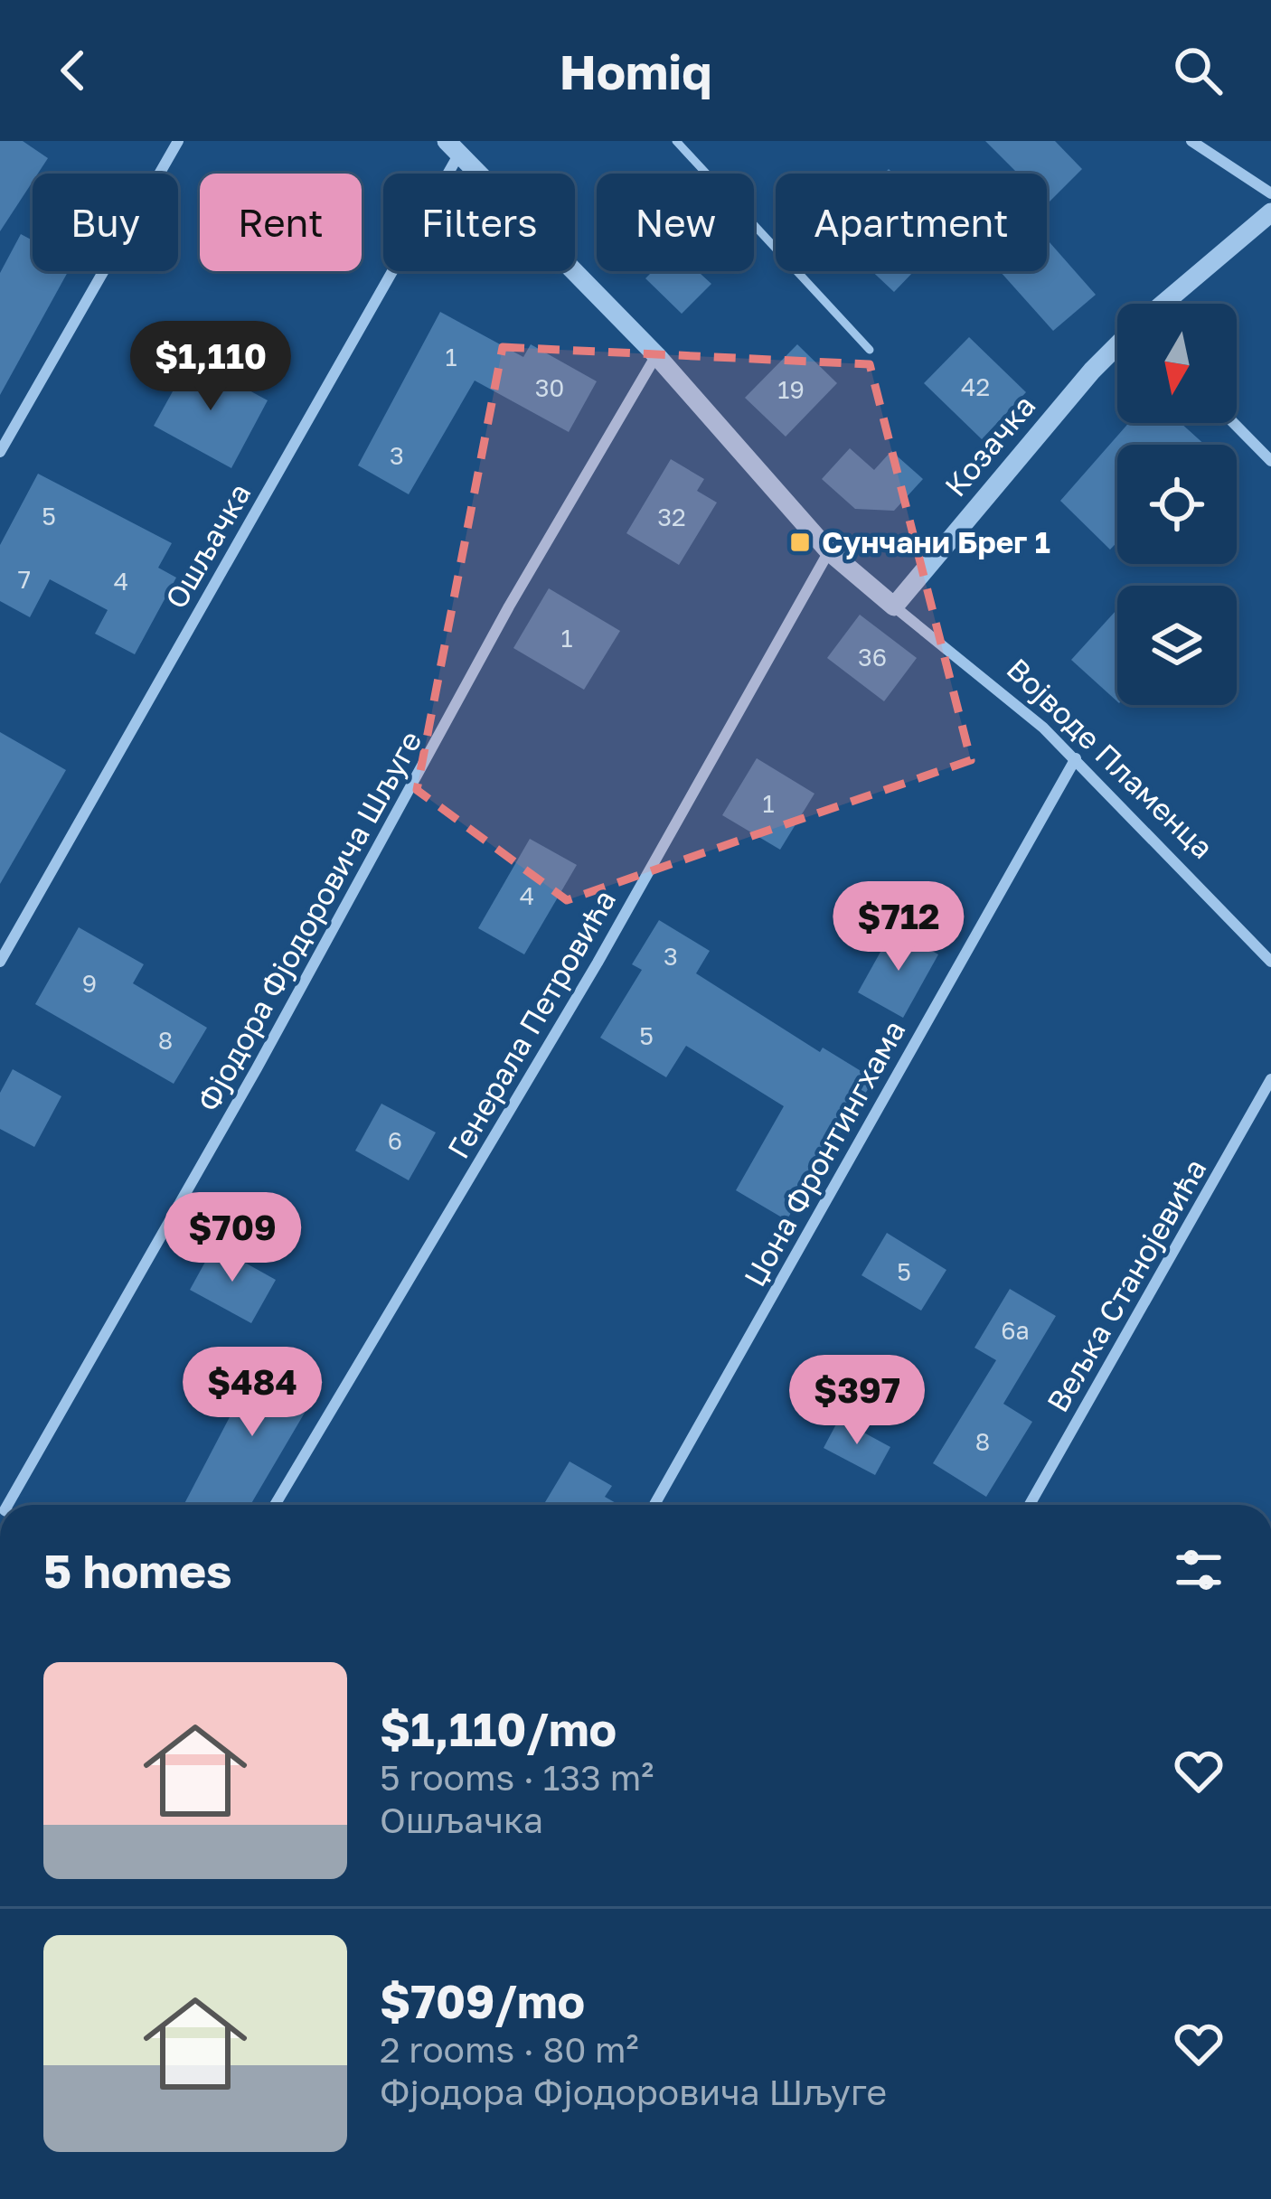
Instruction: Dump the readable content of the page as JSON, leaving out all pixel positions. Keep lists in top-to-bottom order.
{
  "streets": {
    "street": [
      "Козачка",
      "Ошљачка",
      "Војводе Пламенца",
      "Фјодора Фјодоровича Шљуге",
      "Генерала Петровића",
      "Џона Фронтингхама",
      "Вељка Станојевића"
    ]
  },
  "crossings": [
    ["Козачка", "Војводе Пламенца"],
    ["Ошљачка", "Војводе Пламенца"],
    ["Војводе Пламенца", "Фјодора Фјодоровича Шљуге"],
    ["Војводе Пламенца", "Генерала Петровића"],
    ["Војводе Пламенца", "Џона Фронтингхама"]
  ],
  "places": {
    "transit": ["Сунчани Брег 1"]
  },
  "house_numbers": [
    "1",
    "42",
    "30",
    "19",
    "3",
    "5",
    "32",
    "7",
    "4",
    "1",
    "36",
    "1",
    "4",
    "3",
    "9",
    "5",
    "8",
    "6",
    "5",
    "6a",
    "8"
  ],
  "north": "bottom",
  "page": {
    "header": "Homiq",
    "chip": [
      "Buy",
      "Rent",
      "Filters",
      "New",
      "Apartment"
    ],
    "price": [
      "$1,110",
      "$712",
      "$709",
      "$484",
      "$397"
    ],
    "heading": "5 homes",
    "list": [
      {
        "name": "$1,110/mo",
        "note": "5 rooms · 133 m² · Ошљачка"
      },
      {
        "name": "$709/mo",
        "note": "2 rooms · 80 m² · Фјодора Фјодоровича Шљуге"
      }
    ]
  }
}
